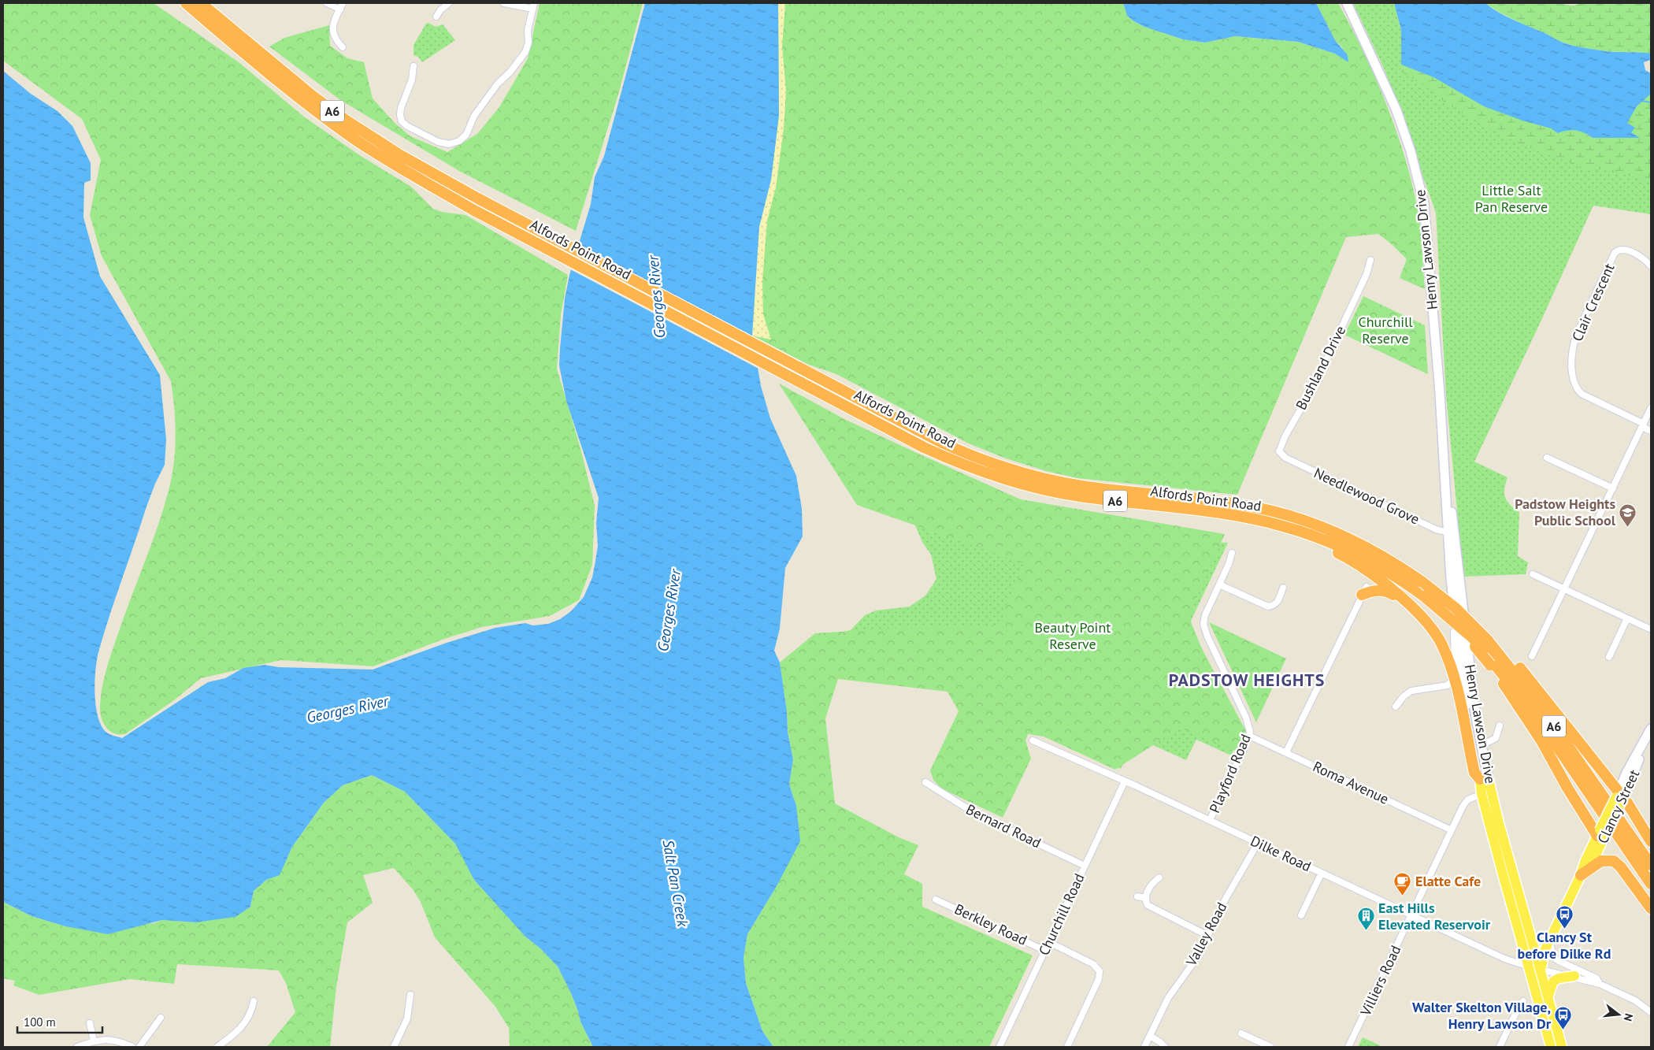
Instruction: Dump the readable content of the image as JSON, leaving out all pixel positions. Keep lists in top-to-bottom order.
{
  "streets": {
    "highway": ["A6", "Alfords Point Road"],
    "main road": ["Henry Lawson Drive", "Clancy Street"],
    "street": [
      "Clair Crescent",
      "Bushland Drive",
      "Needlewood Grove",
      "Playford Road",
      "Roma Avenue",
      "Bernard Road",
      "Dilke Road",
      "Churchill Road",
      "Berkley Road",
      "Valley Road",
      "Villiers Road"
    ]
  },
  "crossings": [
    ["A6", "Alfords Point Road"],
    ["A6", "Henry Lawson Drive"],
    ["A6", "Clancy Street"],
    ["Alfords Point Road", "Clancy Street"],
    ["Henry Lawson Drive", "Needlewood Grove"],
    ["Henry Lawson Drive", "Clancy Street"],
    ["Henry Lawson Drive", "Dilke Road"],
    ["Henry Lawson Drive", "Villiers Road"],
    ["Bushland Drive", "Needlewood Grove"],
    ["Playford Road", "Roma Avenue"],
    ["Playford Road", "Dilke Road"],
    ["Roma Avenue", "Villiers Road"],
    ["Bernard Road", "Churchill Road"],
    ["Dilke Road", "Churchill Road"],
    ["Dilke Road", "Valley Road"],
    ["Dilke Road", "Villiers Road"],
    ["Churchill Road", "Berkley Road"]
  ],
  "districts": ["PADSTOW HEIGHTS"],
  "water": ["Georges River", "Salt Pan Creek"],
  "parks": ["Little Salt Pan Reserve", "Churchill Reserve", "Beauty Point Reserve"],
  "places": {
    "school or university": ["Padstow Heights Public School"],
    "cafe": ["Elatte Cafe"],
    "bus stop": ["Clancy St before Dilke Rd", "Walter Skelton Village, Henry Lawson Dr"],
    "building": ["East Hills Elevated Reservoir"]
  },
  "scale_bar": "100 m",
  "north": "right"
}
